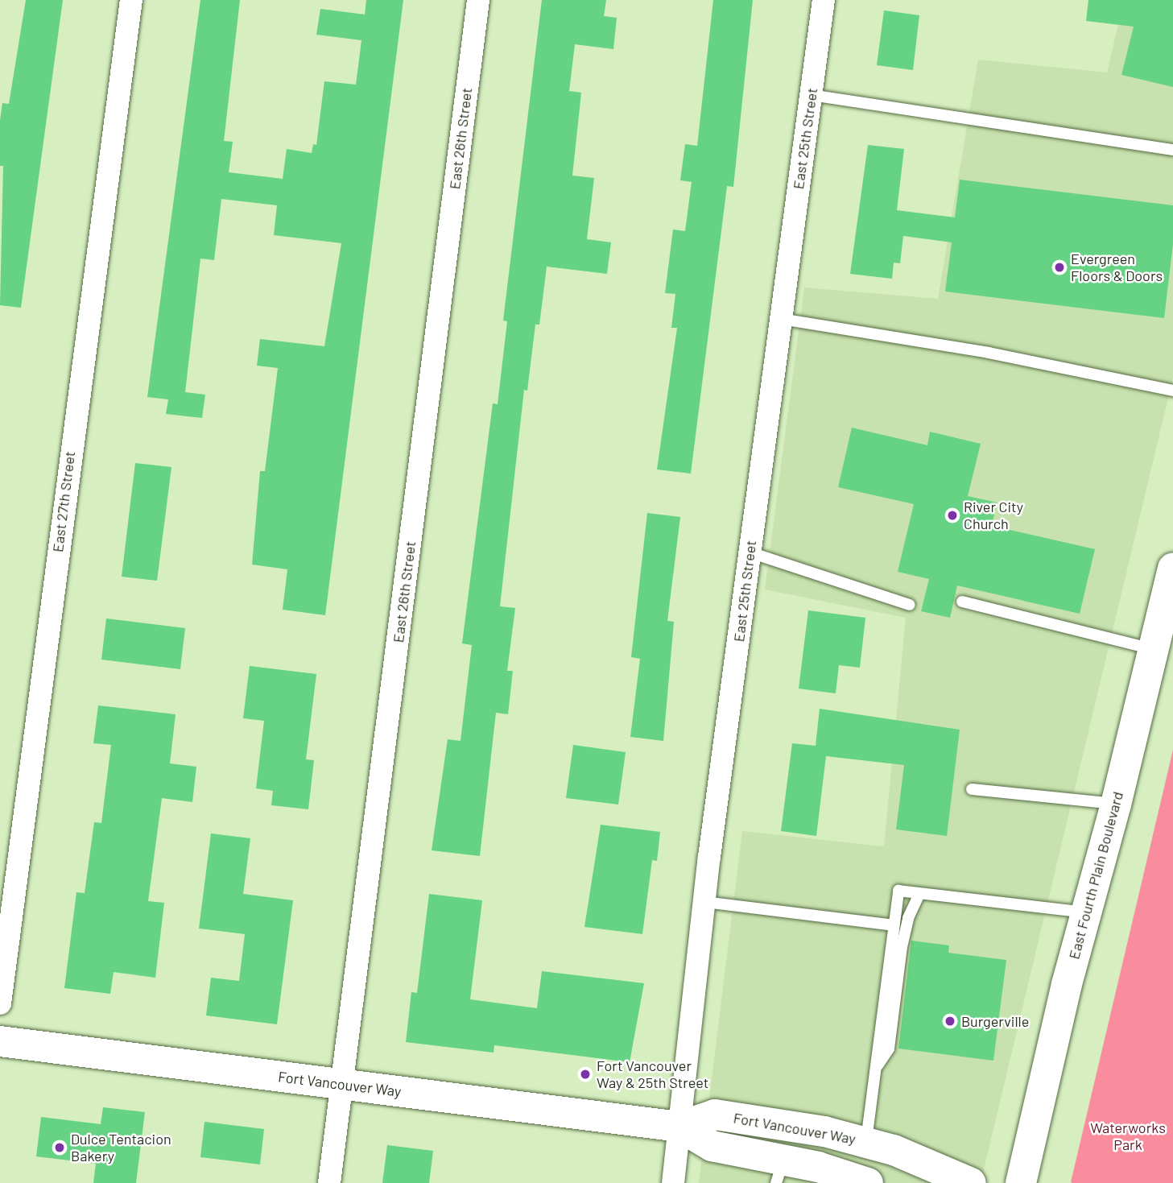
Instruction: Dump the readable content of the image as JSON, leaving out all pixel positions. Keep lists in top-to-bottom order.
{
  "streets": {
    "street": [
      "East 26th Street",
      "East 25th Street",
      "East 27th Street",
      "East Fourth Plain Boulevard",
      "Fort Vancouver Way"
    ]
  },
  "crossings": [
    ["East 26th Street", "Fort Vancouver Way"],
    ["East 25th Street", "Fort Vancouver Way"]
  ],
  "parks": ["Waterworks Park"],
  "places": [
    "Evergreen Floors & Doors",
    "River City Church",
    "Burgerville",
    "Fort Vancouver Way & 25th Street",
    "Dulce Tentacion Bakery"
  ]
}
